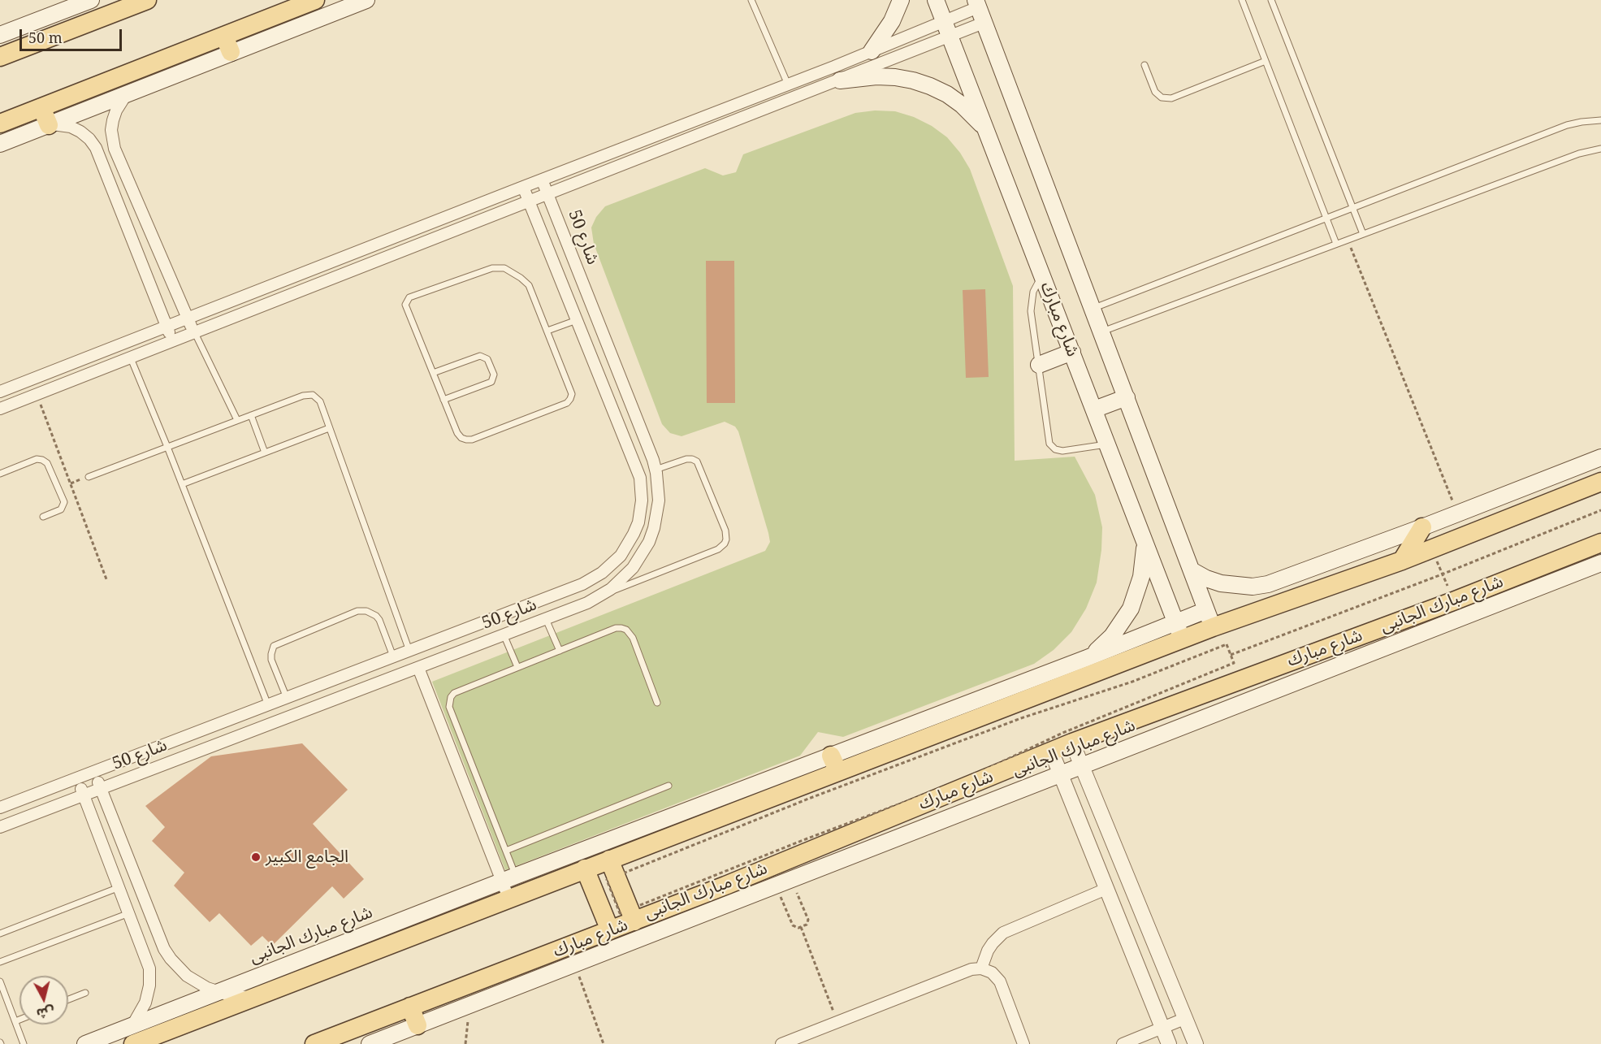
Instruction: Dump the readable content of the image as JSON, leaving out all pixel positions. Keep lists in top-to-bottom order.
{
  "streets": {
    "main road": ["شارع مبارك", "شارع مبارك الجانبى"],
    "street": ["شارع 50"]
  },
  "crossings": [
    ["شارع مبارك", "شارع مبارك الجانبى"]
  ],
  "places": ["الجامع الكبير"],
  "scale_bar": "50 m",
  "north": "bottom"
}
